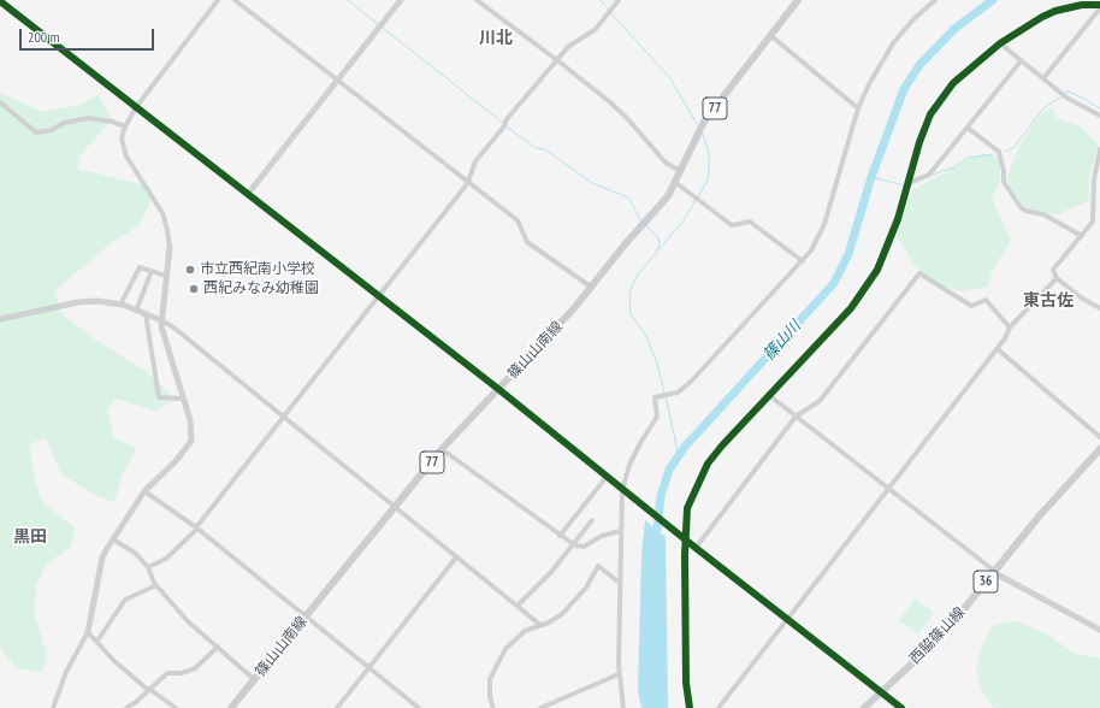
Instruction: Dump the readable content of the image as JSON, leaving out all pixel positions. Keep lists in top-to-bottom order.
{
  "streets": {
    "main road": [
      "77",
      "篠山山南線",
      "36",
      "西脇篠山線"
    ]
  },
  "districts": ["川北", "東古佐", "黒田"],
  "water": ["篠山川"],
  "places": ["市立西紀南小学校", "西紀みなみ幼稚園"],
  "scale_bar": "200 m"
}
